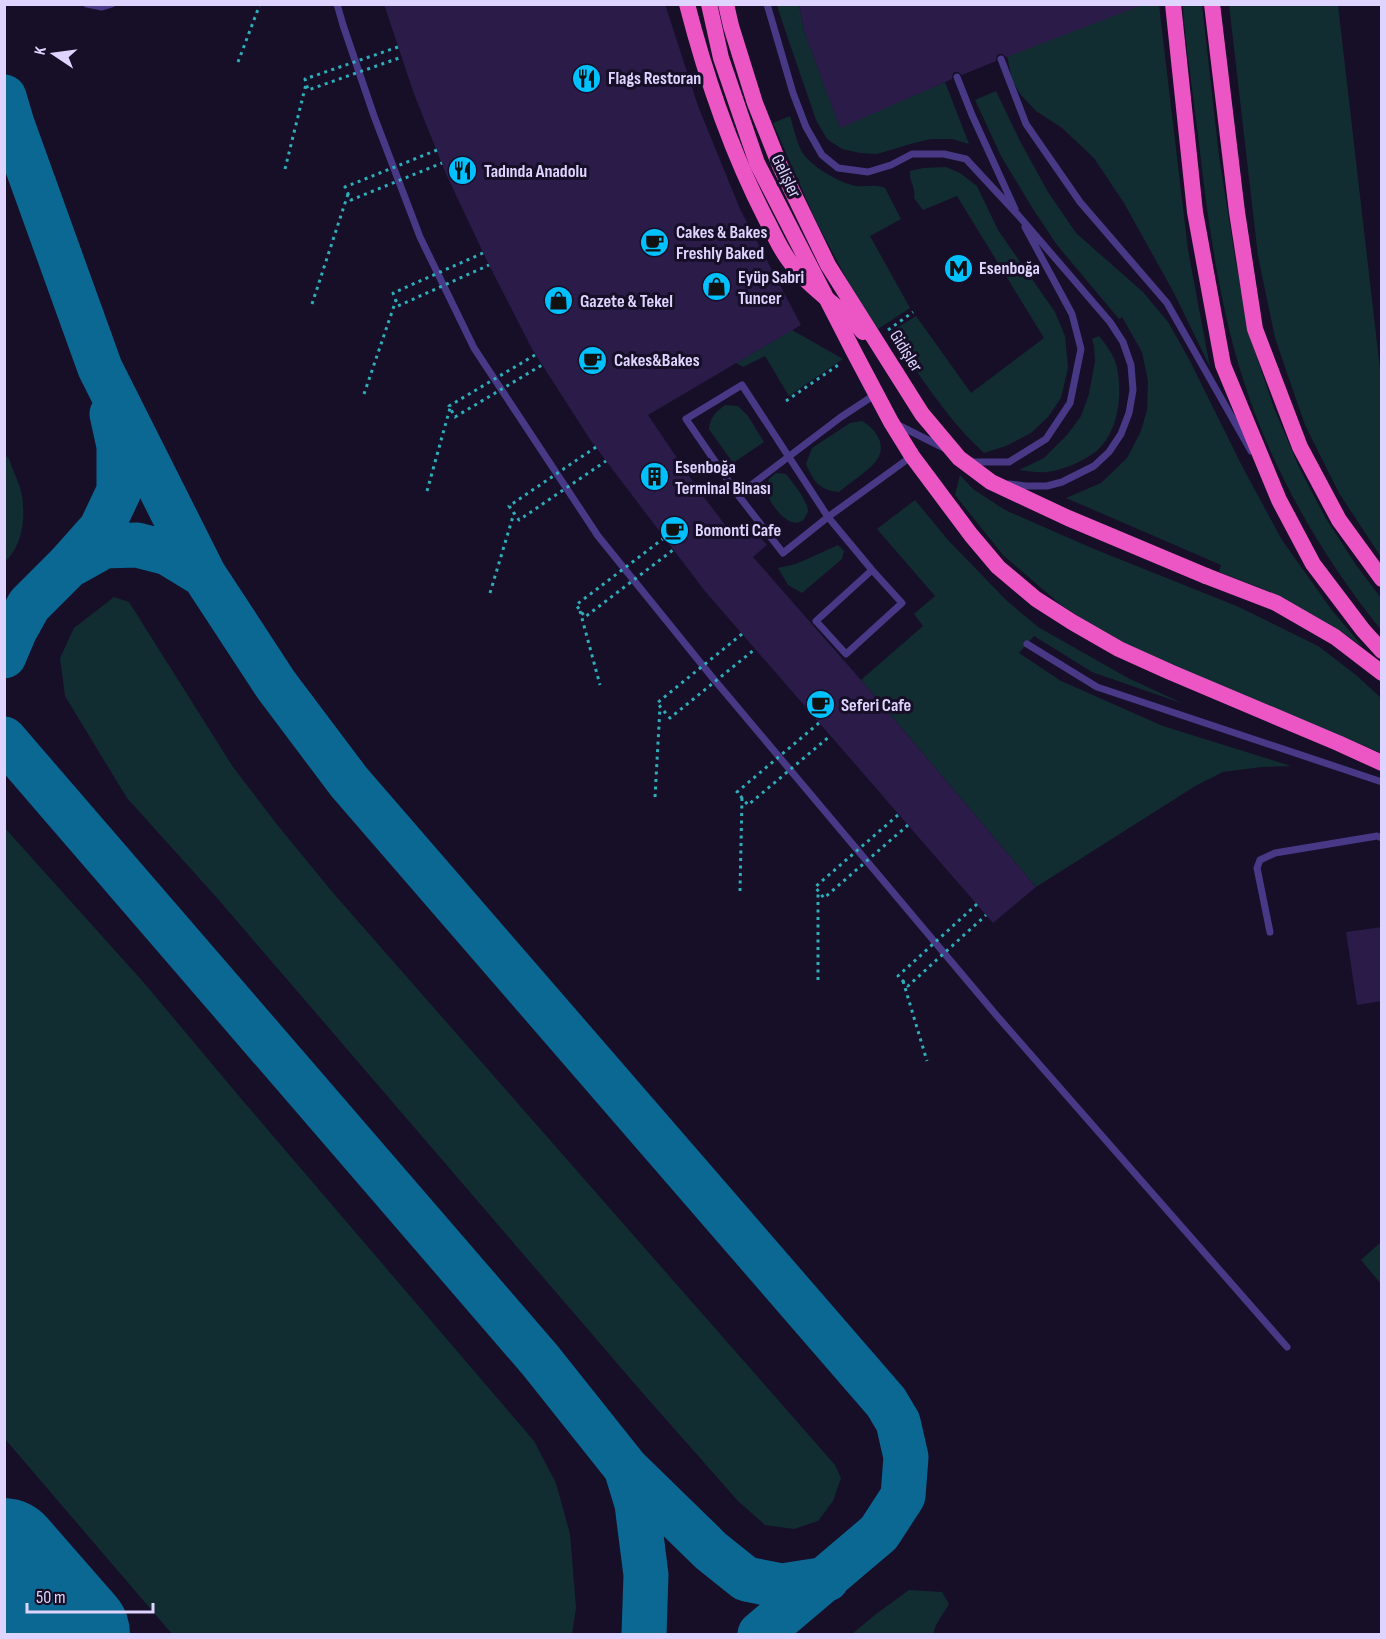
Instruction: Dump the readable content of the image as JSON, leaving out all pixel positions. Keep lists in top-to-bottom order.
{
  "streets": {
    "highway": ["Gelişler", "Gidişler"]
  },
  "places": {
    "restaurant": ["Flags Restoran", "Tadında Anadolu"],
    "cafe": [
      "Cakes & Bakes Freshly Baked",
      "Cakes&Bakes",
      "Bomonti Cafe",
      "Seferi Cafe"
    ],
    "metro station": ["Esenboğa"],
    "shop": ["Eyüp Sabri Tuncer", "Gazete & Tekel"],
    "building": ["Esenboğa Terminal Binası"]
  },
  "scale_bar": "50 m",
  "north": "left"
}
